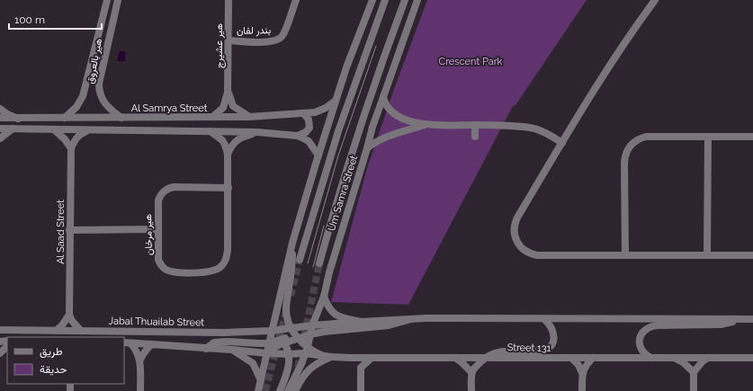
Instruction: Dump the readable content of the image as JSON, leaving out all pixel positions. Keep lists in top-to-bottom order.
{
  "streets": {
    "street": [
      "بندر لفان",
      "هير عشيرج",
      "هير بالعروق",
      "Al Samrya Street",
      "Um Samra Street",
      "Al Saad Street",
      "هير مرخان",
      "Jabal Thuailab Street",
      "Street 131"
    ]
  },
  "crossings": [
    ["بندر لفان", "هير عشيرج"],
    ["هير عشيرج", "Al Samrya Street"],
    ["هير بالعروق", "Al Samrya Street"],
    ["Um Samra Street", "Jabal Thuailab Street"],
    ["Um Samra Street", "Street 131"]
  ],
  "parks": ["Crescent Park"],
  "legend": ["طريق", "حديقة"],
  "scale_bar": "100 m"
}
